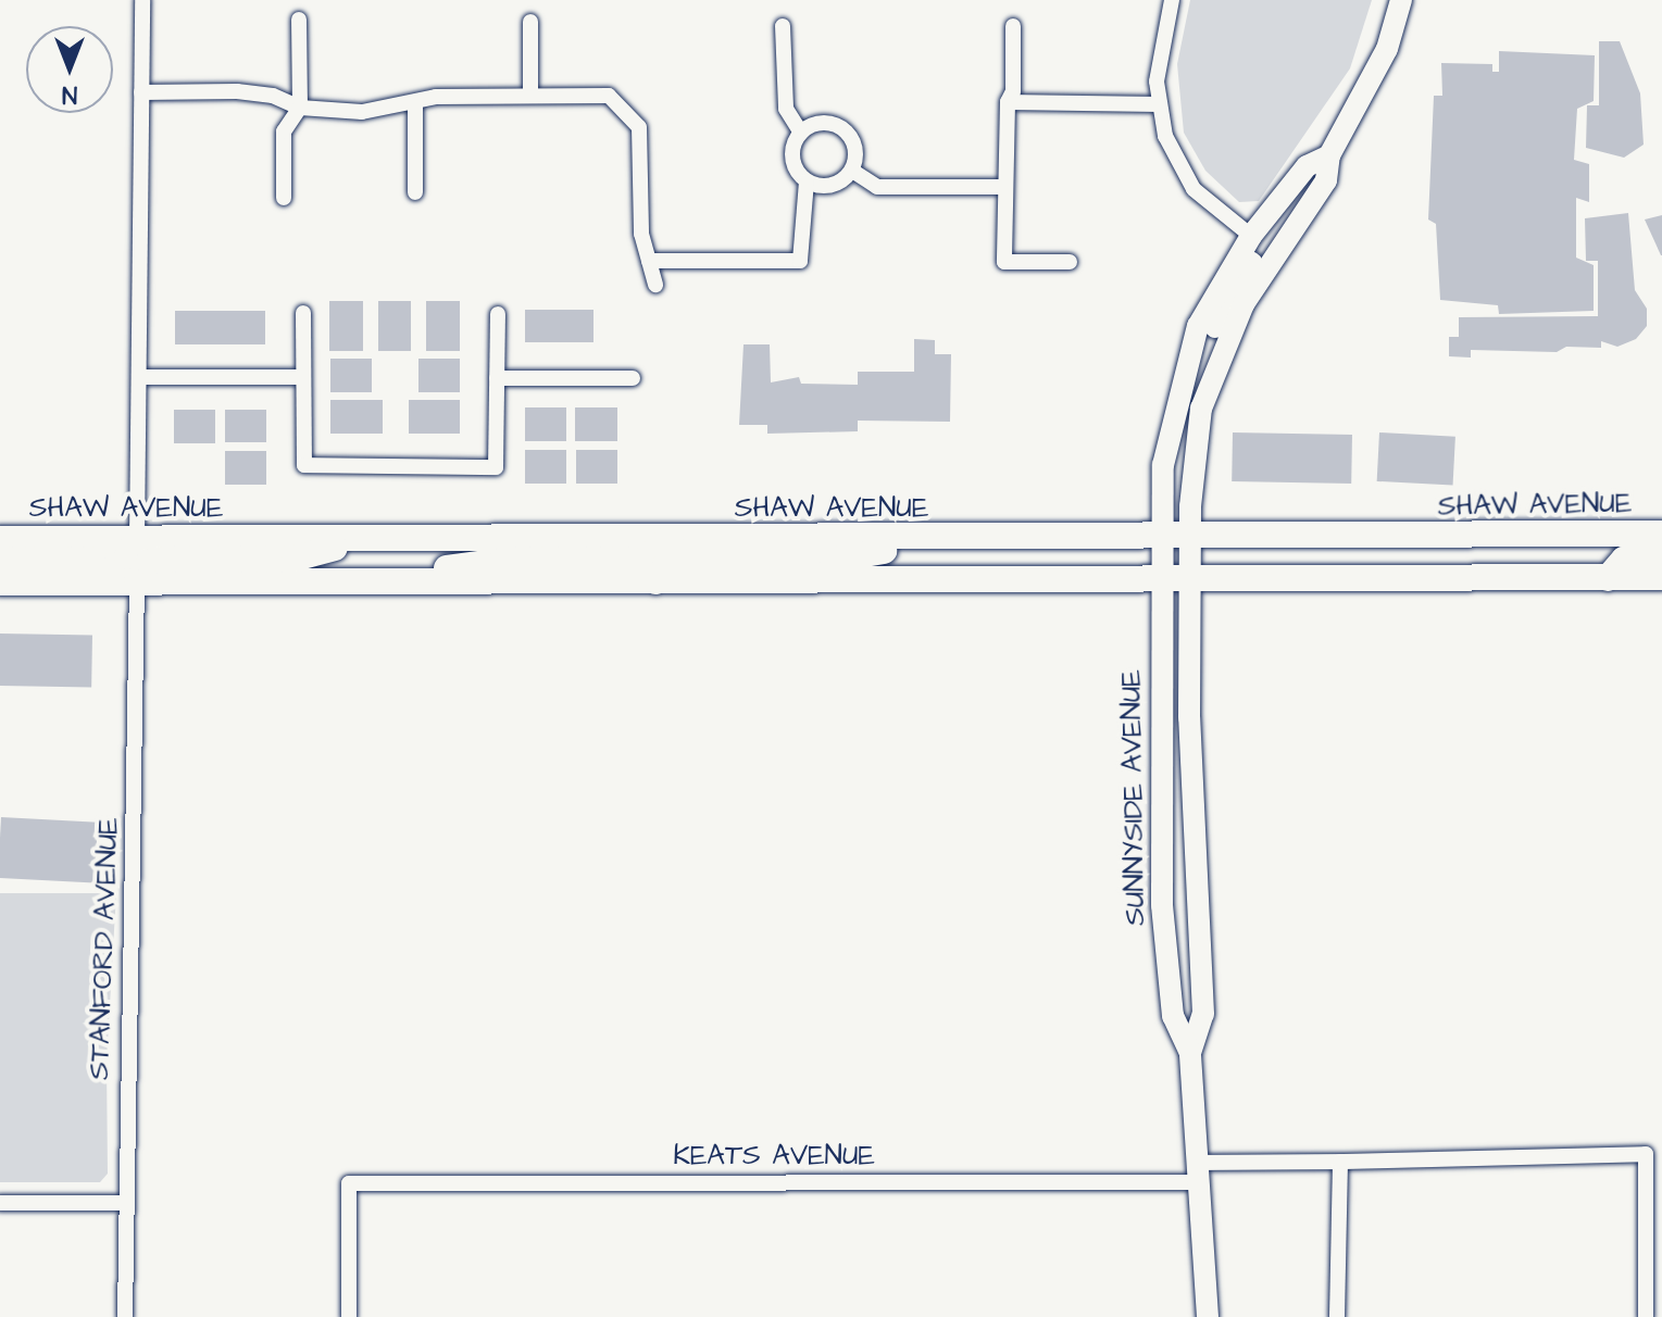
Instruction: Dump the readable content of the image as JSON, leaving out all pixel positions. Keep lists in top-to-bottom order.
{
  "streets": {
    "main road": ["SHAW AVENUE", "SUNNYSIDE AVENUE"],
    "street": ["STANFORD AVENUE", "KEATS AVENUE"]
  },
  "crossings": [
    ["SHAW AVENUE", "SUNNYSIDE AVENUE"],
    ["SUNNYSIDE AVENUE", "KEATS AVENUE"]
  ],
  "north": "bottom"
}
